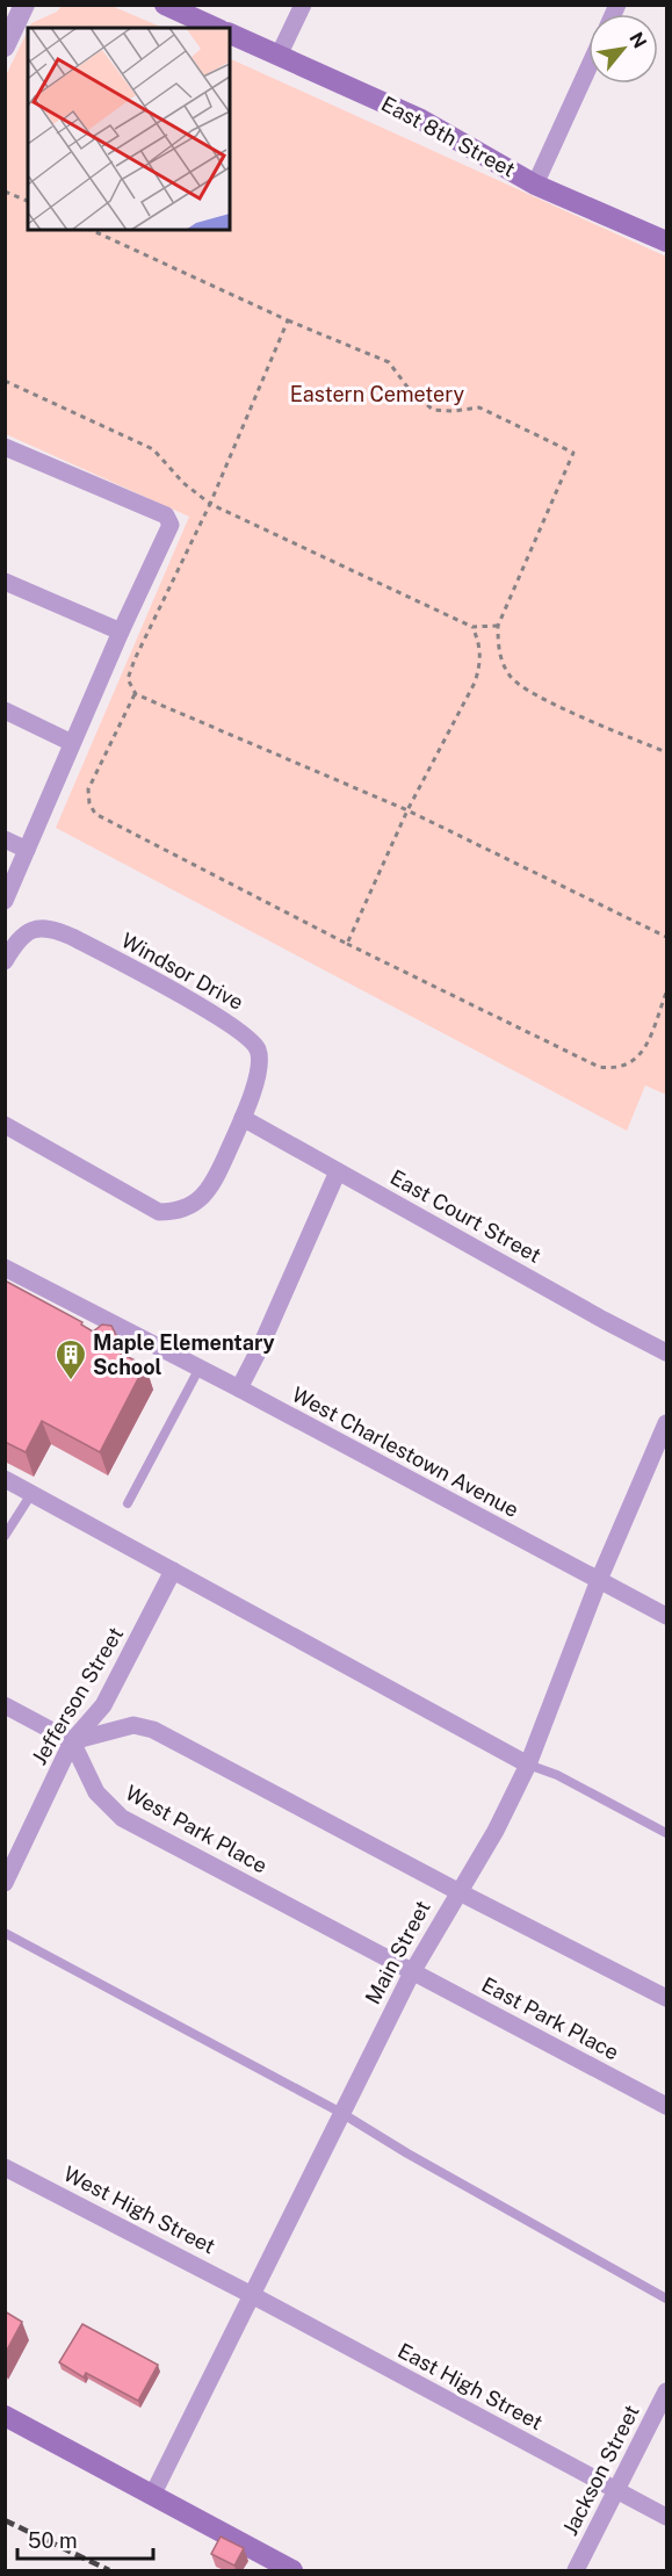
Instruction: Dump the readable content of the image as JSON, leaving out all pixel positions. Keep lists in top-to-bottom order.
{
  "streets": {
    "main road": ["East 8th Street"],
    "street": [
      "Windsor Drive",
      "East Court Street",
      "West Charlestown Avenue",
      "Jefferson Street",
      "West Park Place",
      "Main Street",
      "East Park Place",
      "West High Street",
      "East High Street",
      "Jackson Street"
    ]
  },
  "crossings": [
    ["Windsor Drive", "East Court Street"],
    ["West Charlestown Avenue", "Main Street"],
    ["Jefferson Street", "West Park Place"],
    ["West Park Place", "Main Street"],
    ["West Park Place", "East Park Place"],
    ["Main Street", "East Park Place"],
    ["Main Street", "West High Street"],
    ["Main Street", "East High Street"],
    ["West High Street", "East High Street"],
    ["East High Street", "Jackson Street"]
  ],
  "parks": ["Eastern Cemetery"],
  "places": {
    "building": ["Maple Elementary School"]
  },
  "scale_bar": "50 m",
  "north": "top right"
}
